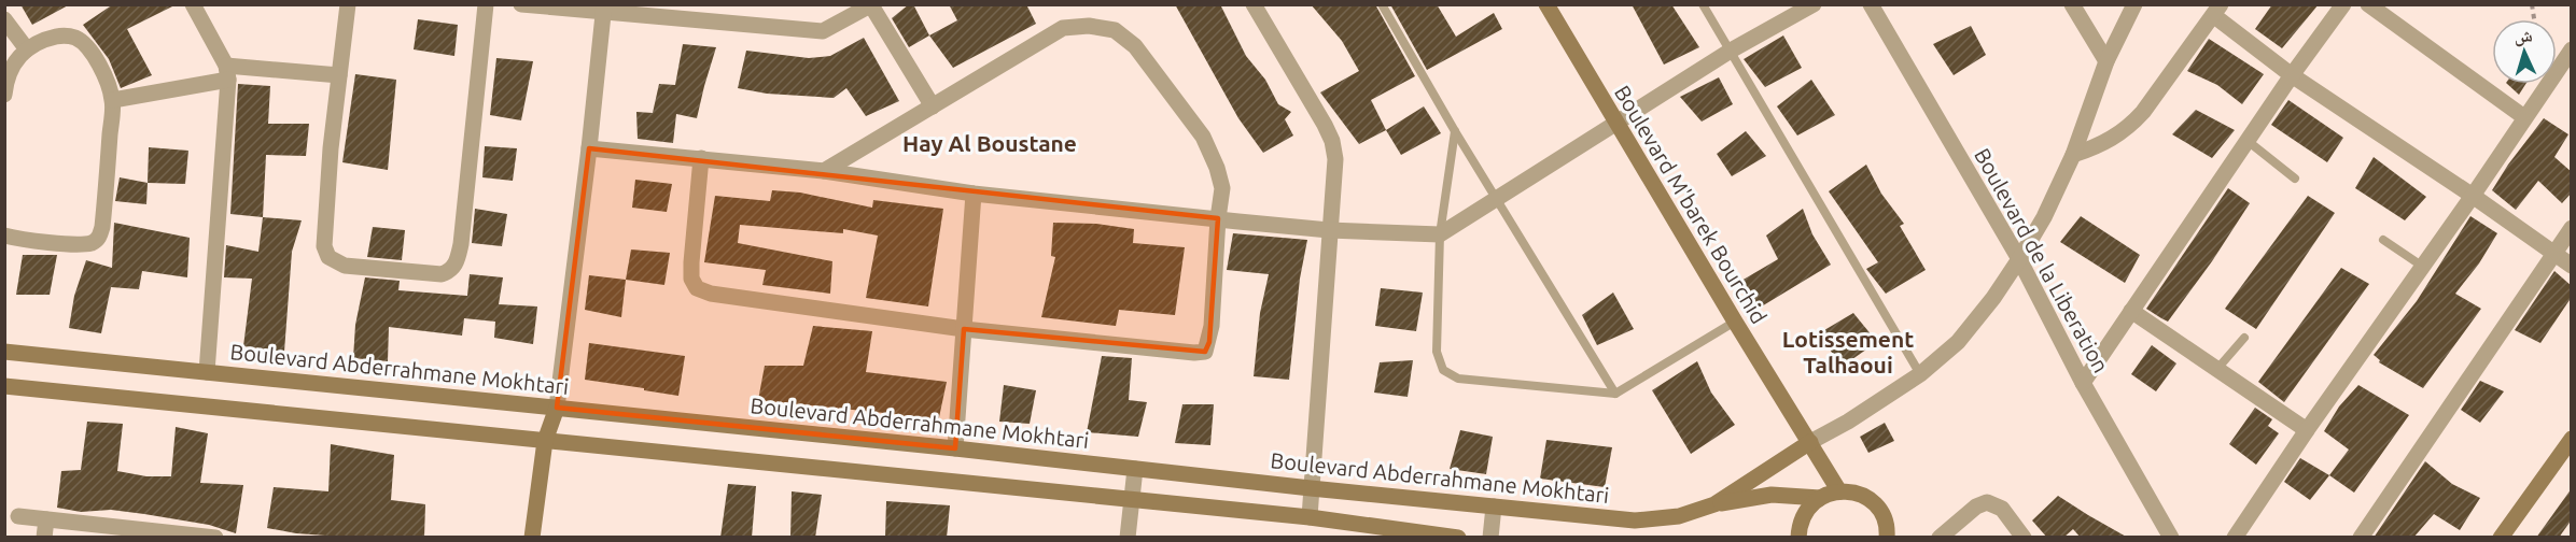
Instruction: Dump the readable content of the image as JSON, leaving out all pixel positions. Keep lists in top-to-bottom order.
{
  "streets": {
    "main road": ["Boulevard M'barek Bourchid", "Boulevard Abderrahmane Mokhtari"],
    "street": ["Boulevard de la Liberation"]
  },
  "crossings": [
    ["Boulevard M'barek Bourchid", "Boulevard Abderrahmane Mokhtari"]
  ],
  "districts": ["Hay Al Boustane", "Lotissement Talhaoui"],
  "north": "top"
}
